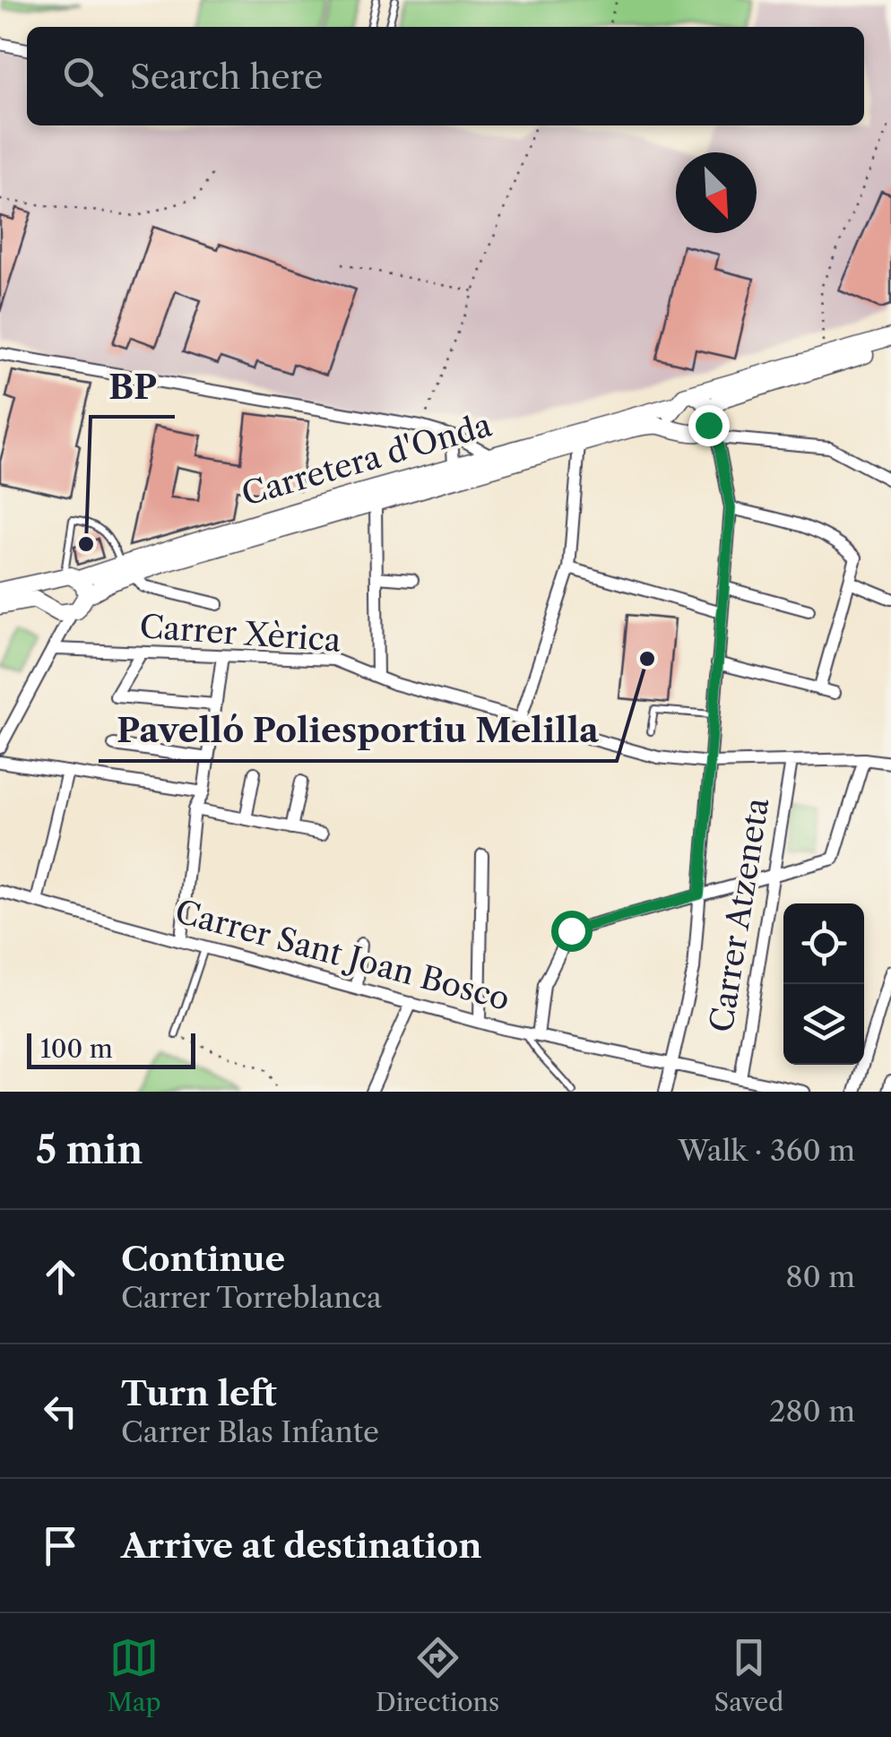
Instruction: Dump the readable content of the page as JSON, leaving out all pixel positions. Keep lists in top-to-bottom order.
{
  "streets": {
    "main road": ["Carretera d'Onda"],
    "street": ["Carrer Xèrica", "Carrer Atzeneta", "Carrer Sant Joan Bosco"]
  },
  "crossings": [
    ["Carrer Xèrica", "Carrer Atzeneta"],
    ["Carrer Atzeneta", "Carrer Sant Joan Bosco"]
  ],
  "places": ["BP", "Pavelló Poliesportiu Melilla"],
  "scale_bar": "100 m",
  "north": "bottom right",
  "page": {
    "search": "Search here",
    "scale": "100 m",
    "heading": ["5 min", "Walk · 360 m"],
    "list": [
      ["Continue", "Carrer Torreblanca", "80 m"],
      ["Turn left", "Carrer Blas Infante", "280 m"],
      "Arrive at destination"
    ],
    "nav": ["Map", "Directions", "Saved"]
  }
}
